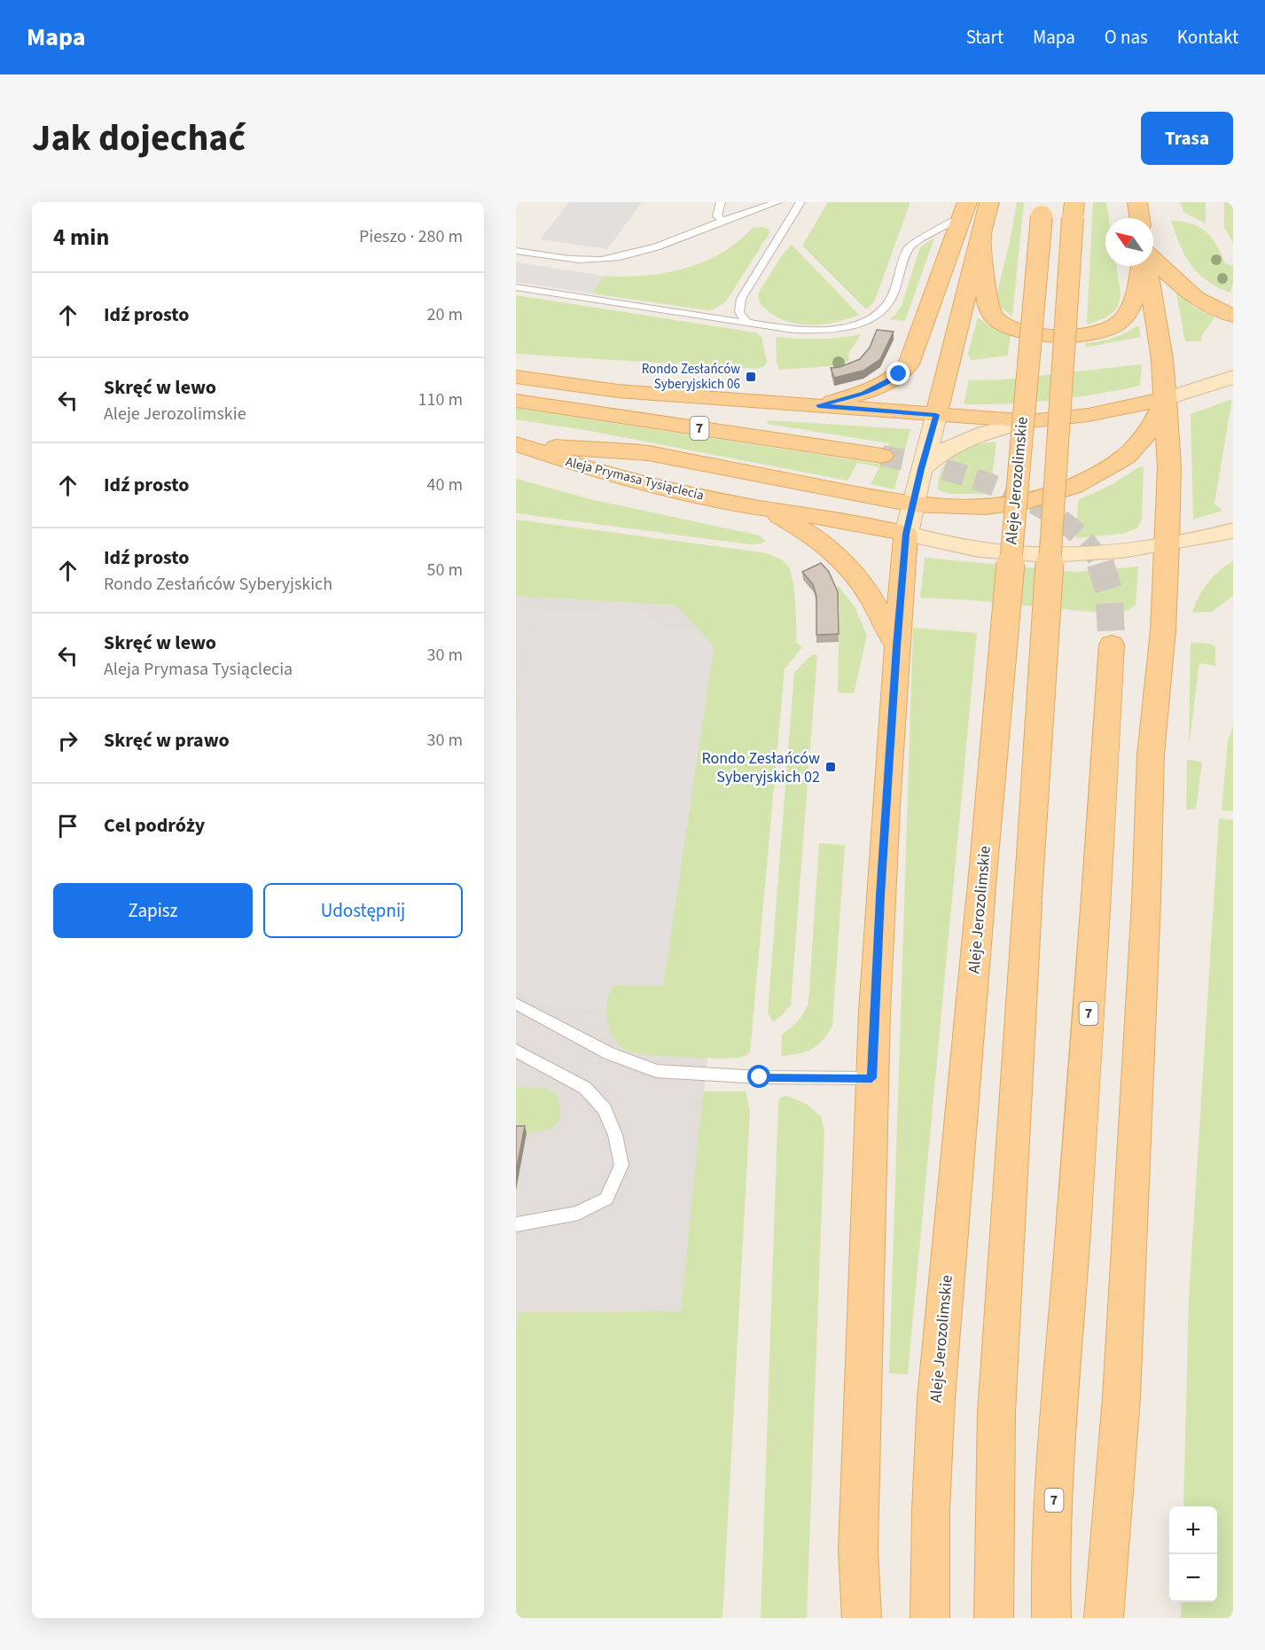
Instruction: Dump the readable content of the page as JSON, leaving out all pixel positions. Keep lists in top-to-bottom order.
{
  "streets": {
    "main road": ["7", "Aleja Prymasa Tysiąclecia", "Aleje Jerozolimskie"]
  },
  "places": {
    "transit": ["Rondo Zesłańców Syberyjskich 06", "Rondo Zesłańców Syberyjskich 02"]
  },
  "north": "top left",
  "page": {
    "header": "Mapa",
    "nav": [
      "Start",
      "Mapa",
      "O nas",
      "Kontakt"
    ],
    "title": "Jak dojechać",
    "buttons": [
      "Trasa",
      ["Zapisz", "Udostępnij"]
    ],
    "heading": ["4 min", "Pieszo · 280 m"],
    "list": [
      ["Idź prosto", "20 m"],
      ["Skręć w lewo", "Aleje Jerozolimskie", "110 m"],
      ["Idź prosto", "40 m"],
      ["Idź prosto", "Rondo Zesłańców Syberyjskich", "50 m"],
      ["Skręć w lewo", "Aleja Prymasa Tysiąclecia", "30 m"],
      ["Skręć w prawo", "30 m"],
      "Cel podróży"
    ],
    "map_buttons": ["+", "−"]
  }
}
